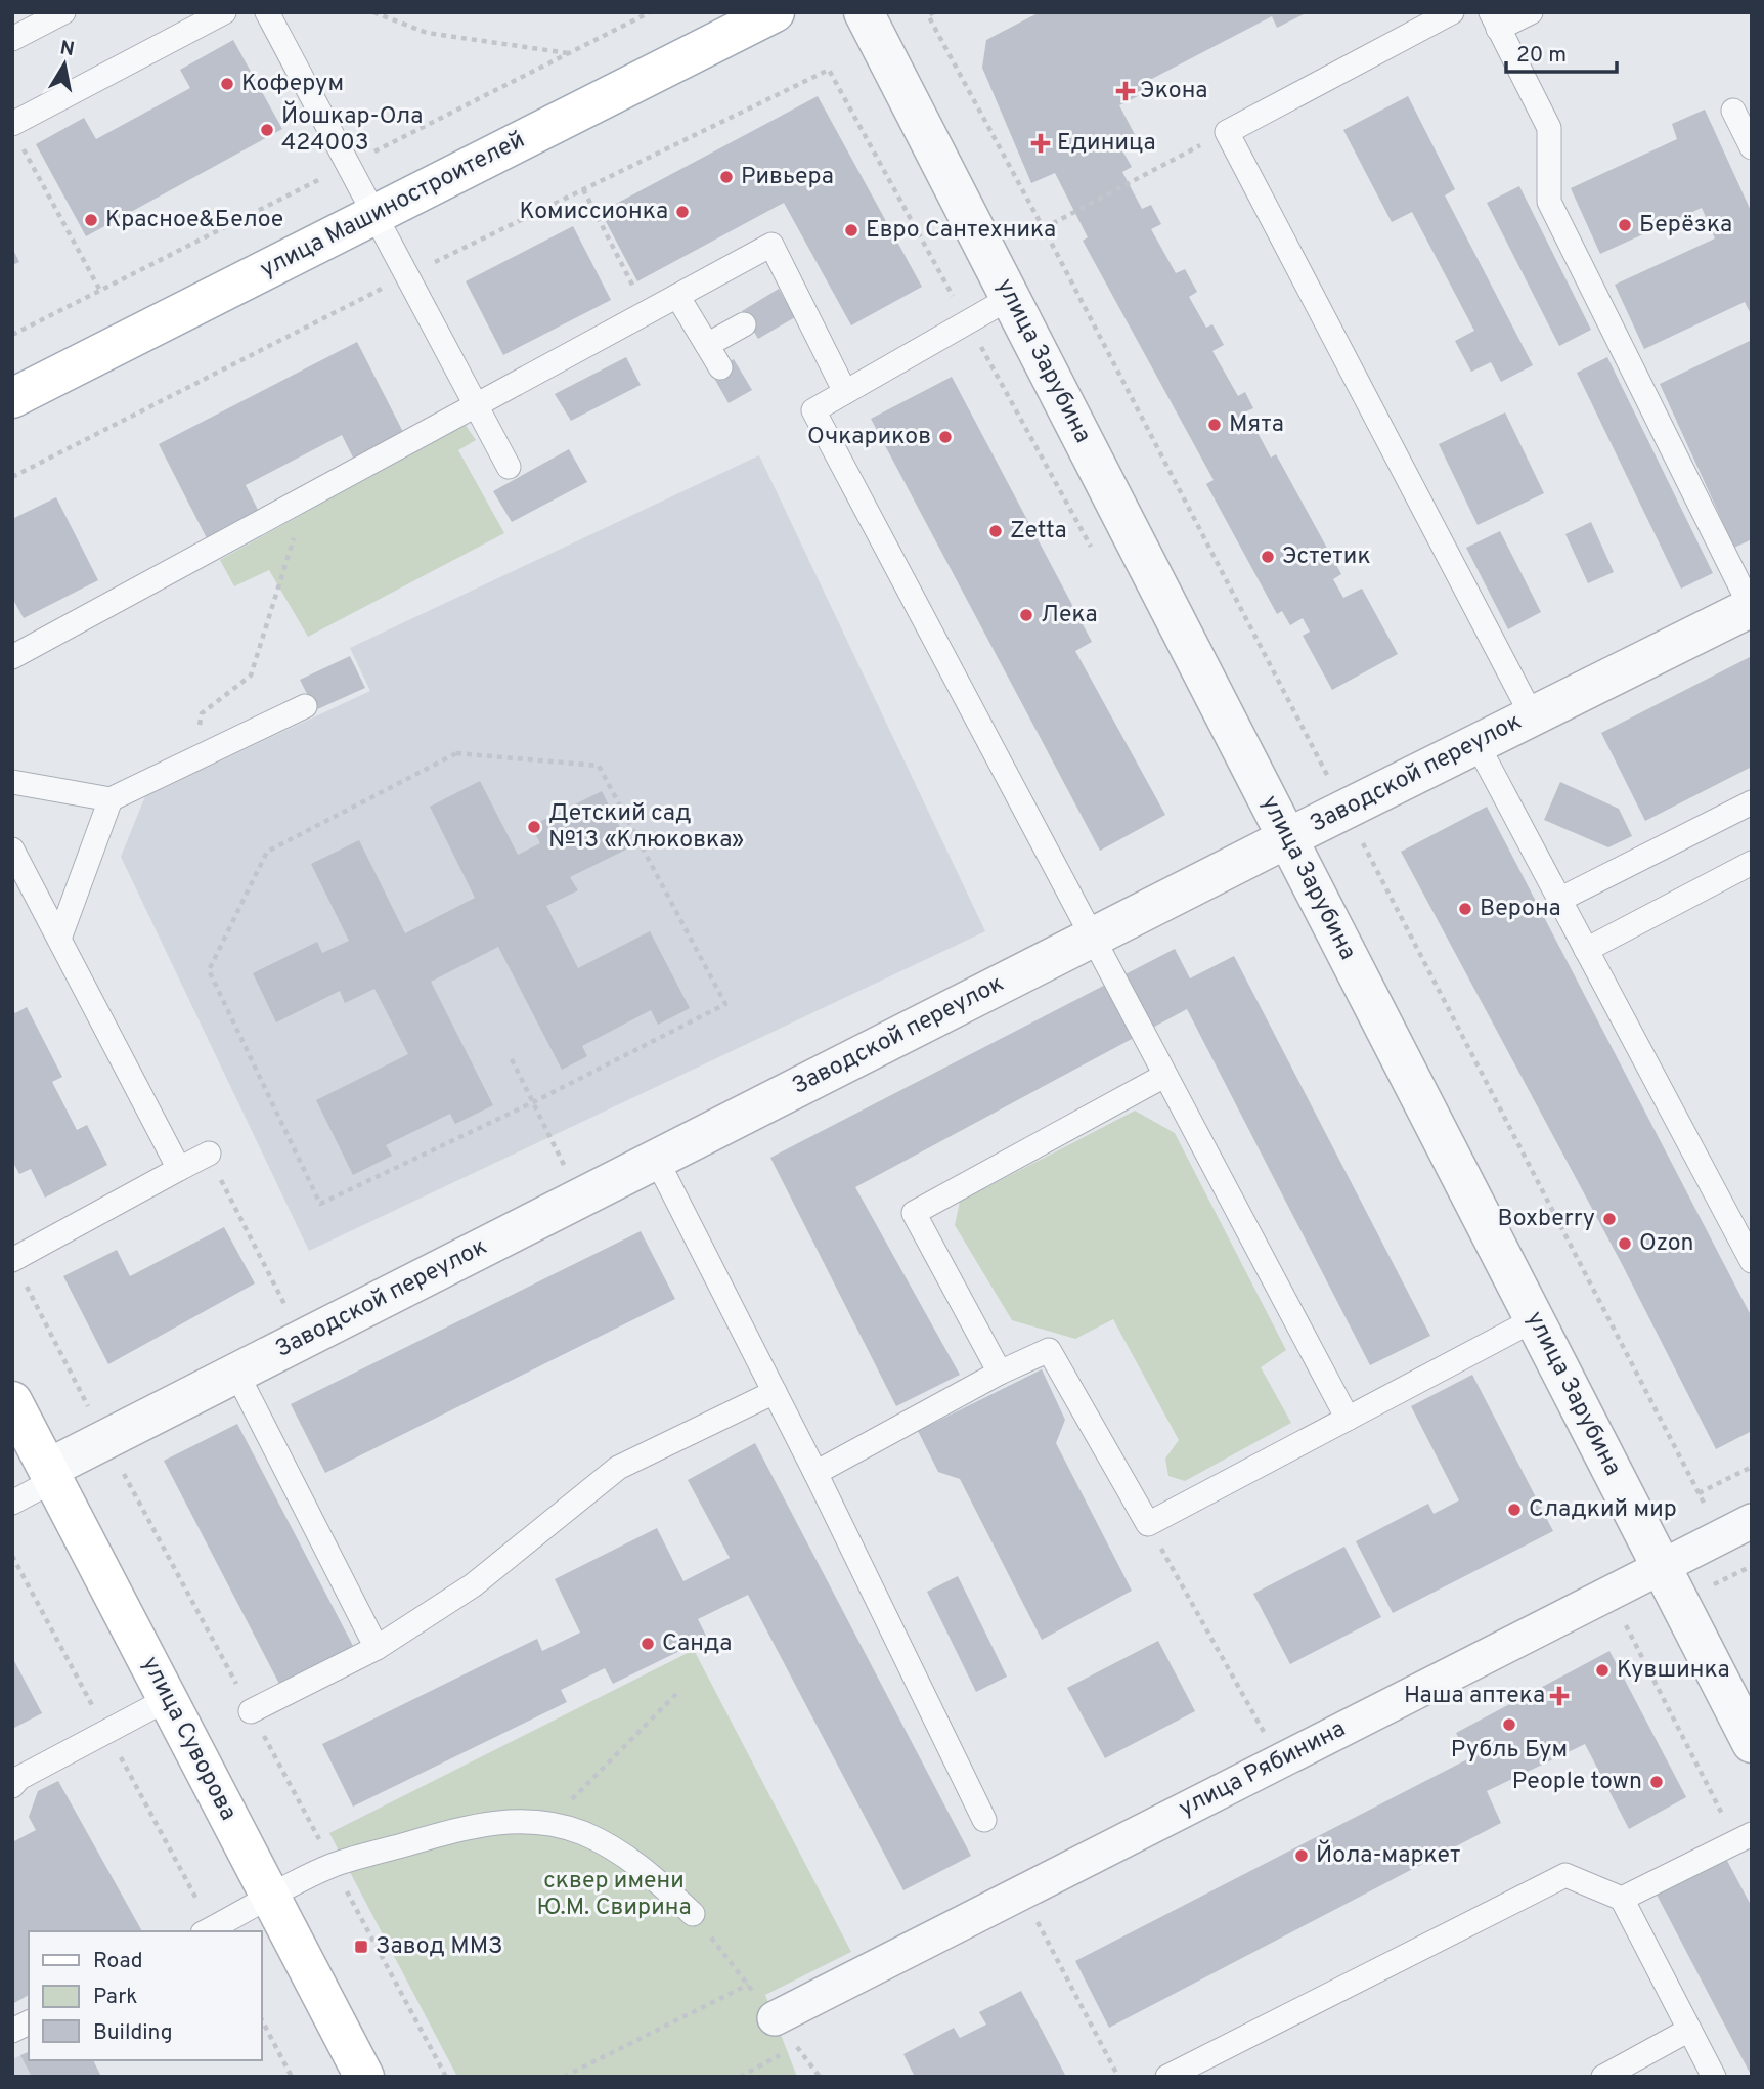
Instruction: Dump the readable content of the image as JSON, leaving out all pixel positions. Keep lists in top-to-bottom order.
{
  "streets": {
    "main road": ["улица Машиностроителей", "улица Суворова"],
    "street": ["улица Зарубина", "Заводской переулок", "улица Рябинина"]
  },
  "crossings": [
    ["улица Зарубина", "Заводской переулок"],
    ["улица Зарубина", "улица Рябинина"],
    ["Заводской переулок", "улица Суворова"]
  ],
  "parks": ["сквер имени Ю.М. Свирина"],
  "places": {
    "other": [
      "Коферум",
      "Йошкар-Ола 424003",
      "Ривьера",
      "Комиссионка",
      "Красное&Белое",
      "Берёзка",
      "Евро Сантехника",
      "Мята",
      "Очкариков",
      "Zetta",
      "Эстетик",
      "Лека",
      "Детский сад №13 «Клюковка»",
      "Верона",
      "Boxberry",
      "Ozon",
      "Сладкий мир",
      "Санда",
      "Кувшинка",
      "Рубль Бум",
      "People town",
      "Йола-маркет"
    ],
    "health": ["Экона", "Единица", "Наша аптека"],
    "transit": ["Завод ММЗ"]
  },
  "legend": ["Road", "Park", "Building"],
  "scale_bar": "20 m",
  "north": "top"
}
